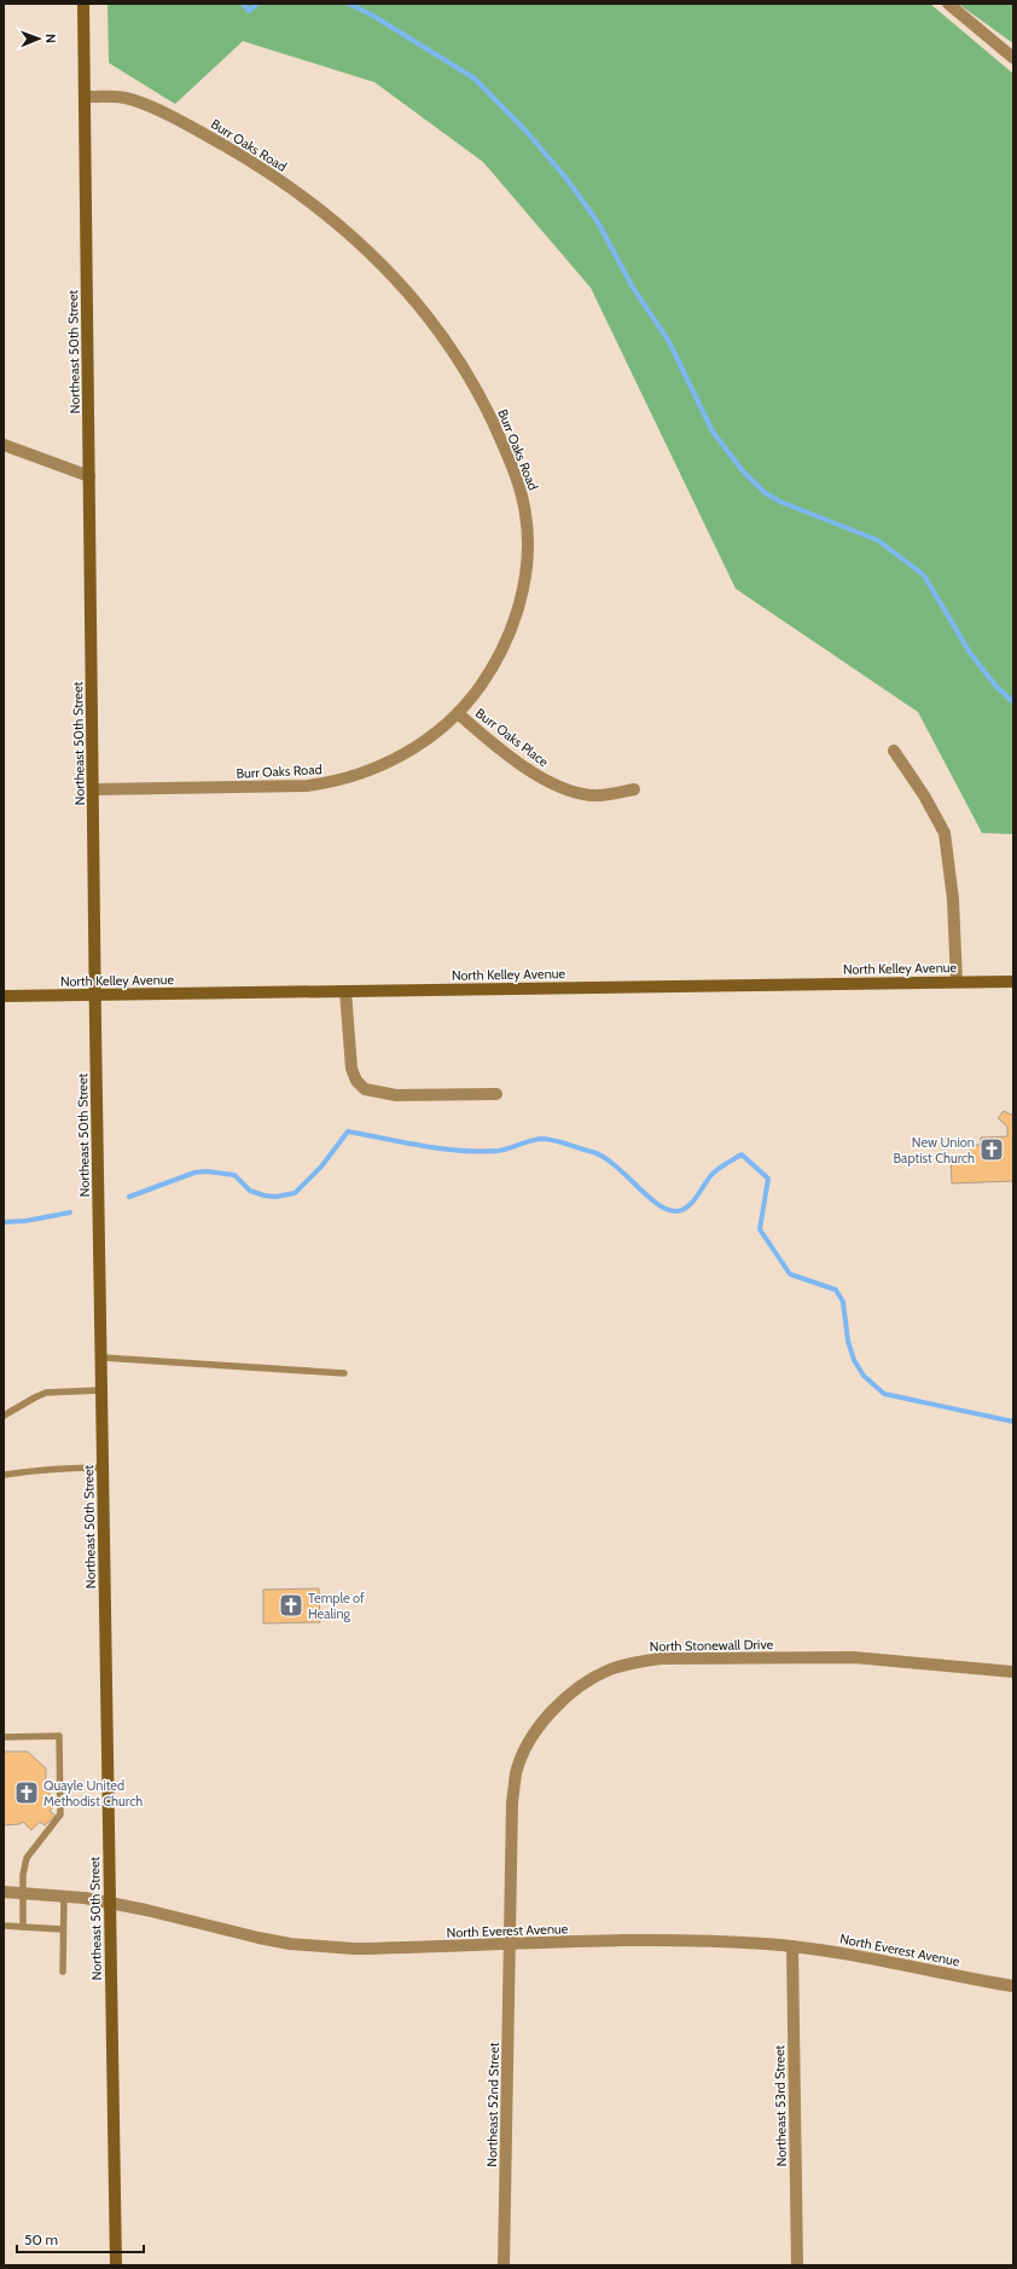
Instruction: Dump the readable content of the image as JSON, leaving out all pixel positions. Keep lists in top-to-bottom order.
{
  "streets": {
    "street": [
      "Burr Oaks Road",
      "Northeast 50th Street",
      "Burr Oaks Place",
      "North Kelley Avenue",
      "North Stonewall Drive",
      "North Everest Avenue",
      "Northeast 52nd Street",
      "Northeast 53rd Street"
    ]
  },
  "crossings": [
    ["Burr Oaks Road", "Northeast 50th Street"],
    ["Burr Oaks Road", "Burr Oaks Place"],
    ["Northeast 50th Street", "North Kelley Avenue"],
    ["Northeast 50th Street", "North Everest Avenue"],
    ["North Stonewall Drive", "North Everest Avenue"],
    ["North Stonewall Drive", "Northeast 52nd Street"],
    ["North Everest Avenue", "Northeast 52nd Street"],
    ["North Everest Avenue", "Northeast 53rd Street"]
  ],
  "places": {
    "church": ["New Union Baptist Church", "Temple of Healing", "Quayle United Methodist Church"]
  },
  "scale_bar": "50 m",
  "north": "right"
}
